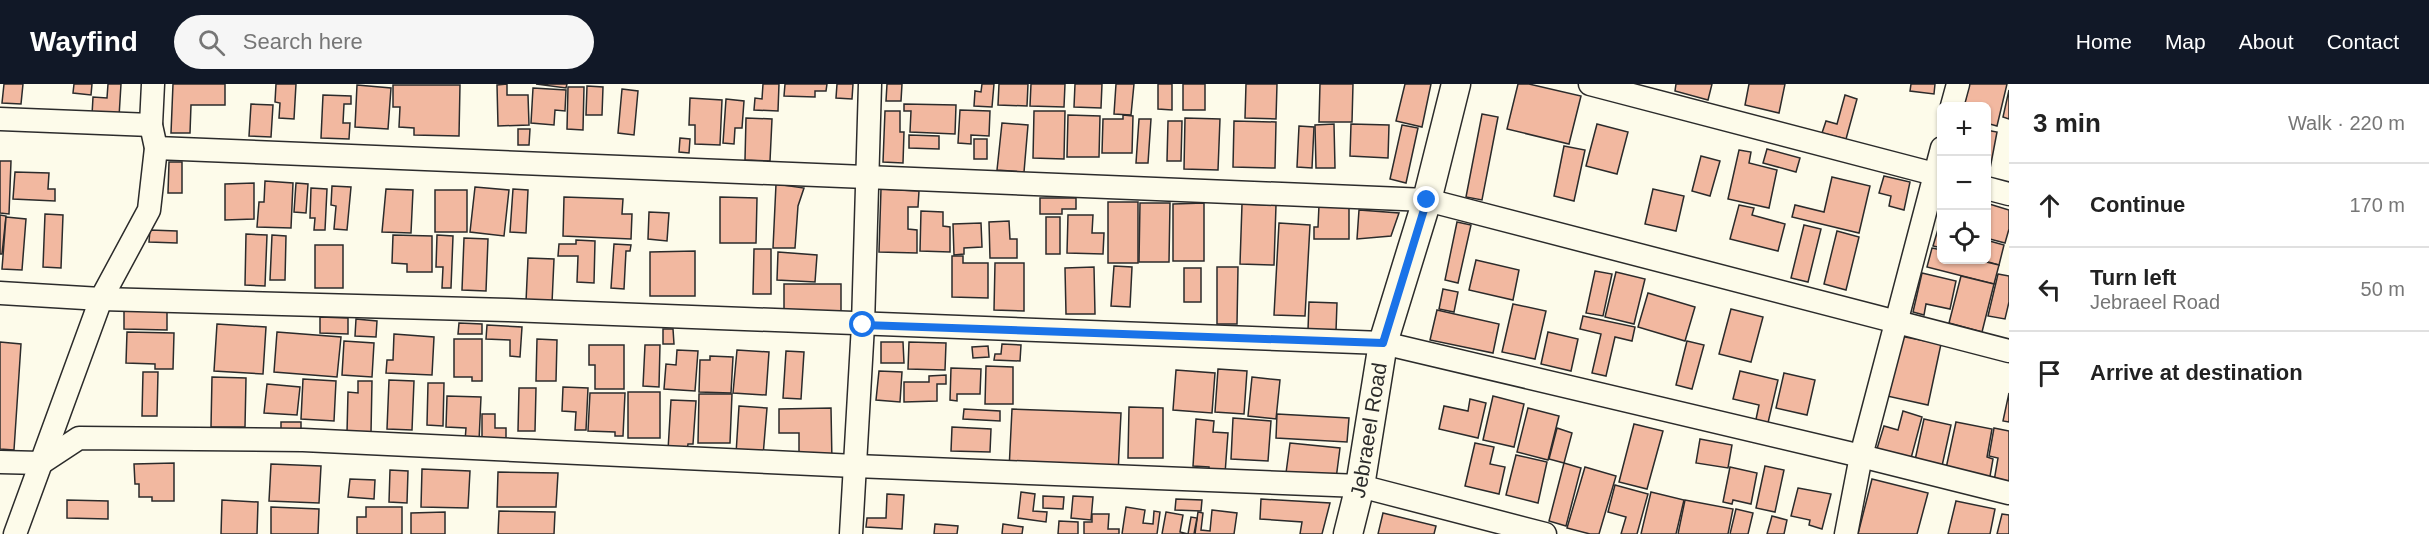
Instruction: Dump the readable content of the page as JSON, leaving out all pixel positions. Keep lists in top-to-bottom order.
{
  "streets": {
    "main road": ["Jebraeel Road"]
  },
  "page": {
    "header": "Wayfind",
    "search": "Search here",
    "nav": [
      "Home",
      "Map",
      "About",
      "Contact"
    ],
    "heading": ["3 min", "Walk · 220 m"],
    "map_buttons": ["+", "−"],
    "list": [
      ["Continue", "170 m"],
      ["Turn left", "Jebraeel Road", "50 m"],
      "Arrive at destination"
    ]
  }
}
